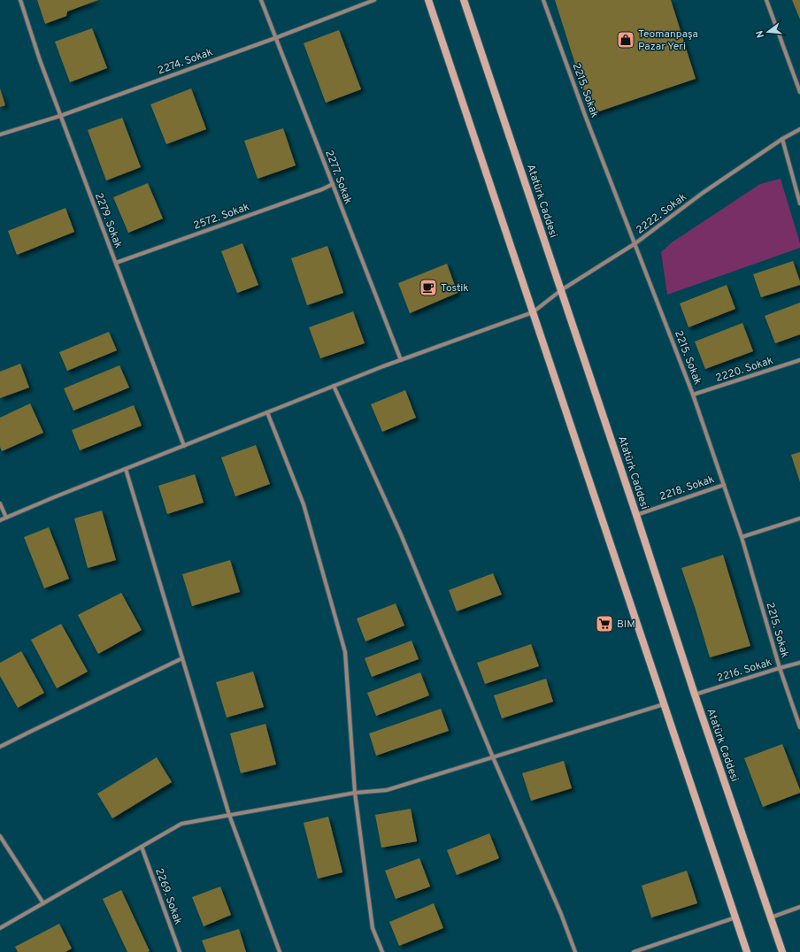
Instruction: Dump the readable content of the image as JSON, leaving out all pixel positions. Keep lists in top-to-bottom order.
{
  "streets": {
    "main road": ["Atatürk Caddesi"],
    "street": [
      "2274. Sokak",
      "2215. Sokak",
      "2277. Sokak",
      "2222. Sokak",
      "2572. Sokak",
      "2279. Sokak",
      "2220. Sokak",
      "2218. Sokak",
      "2216. Sokak",
      "2269. Sokak"
    ]
  },
  "crossings": [
    ["2274. Sokak", "2277. Sokak"],
    ["2274. Sokak", "2279. Sokak"],
    ["2215. Sokak", "2222. Sokak"],
    ["2215. Sokak", "2220. Sokak"],
    ["2215. Sokak", "2218. Sokak"],
    ["2215. Sokak", "2216. Sokak"],
    ["2277. Sokak", "2222. Sokak"],
    ["2277. Sokak", "2572. Sokak"],
    ["Atatürk Caddesi", "2222. Sokak"],
    ["Atatürk Caddesi", "2218. Sokak"],
    ["Atatürk Caddesi", "2216. Sokak"],
    ["2222. Sokak", "2279. Sokak"],
    ["2572. Sokak", "2279. Sokak"]
  ],
  "places": {
    "shop": ["Teomanpaşa Pazar Yeri"],
    "cafe": ["Tostik"],
    "supermarket": ["BIM"]
  },
  "north": "left"
}
